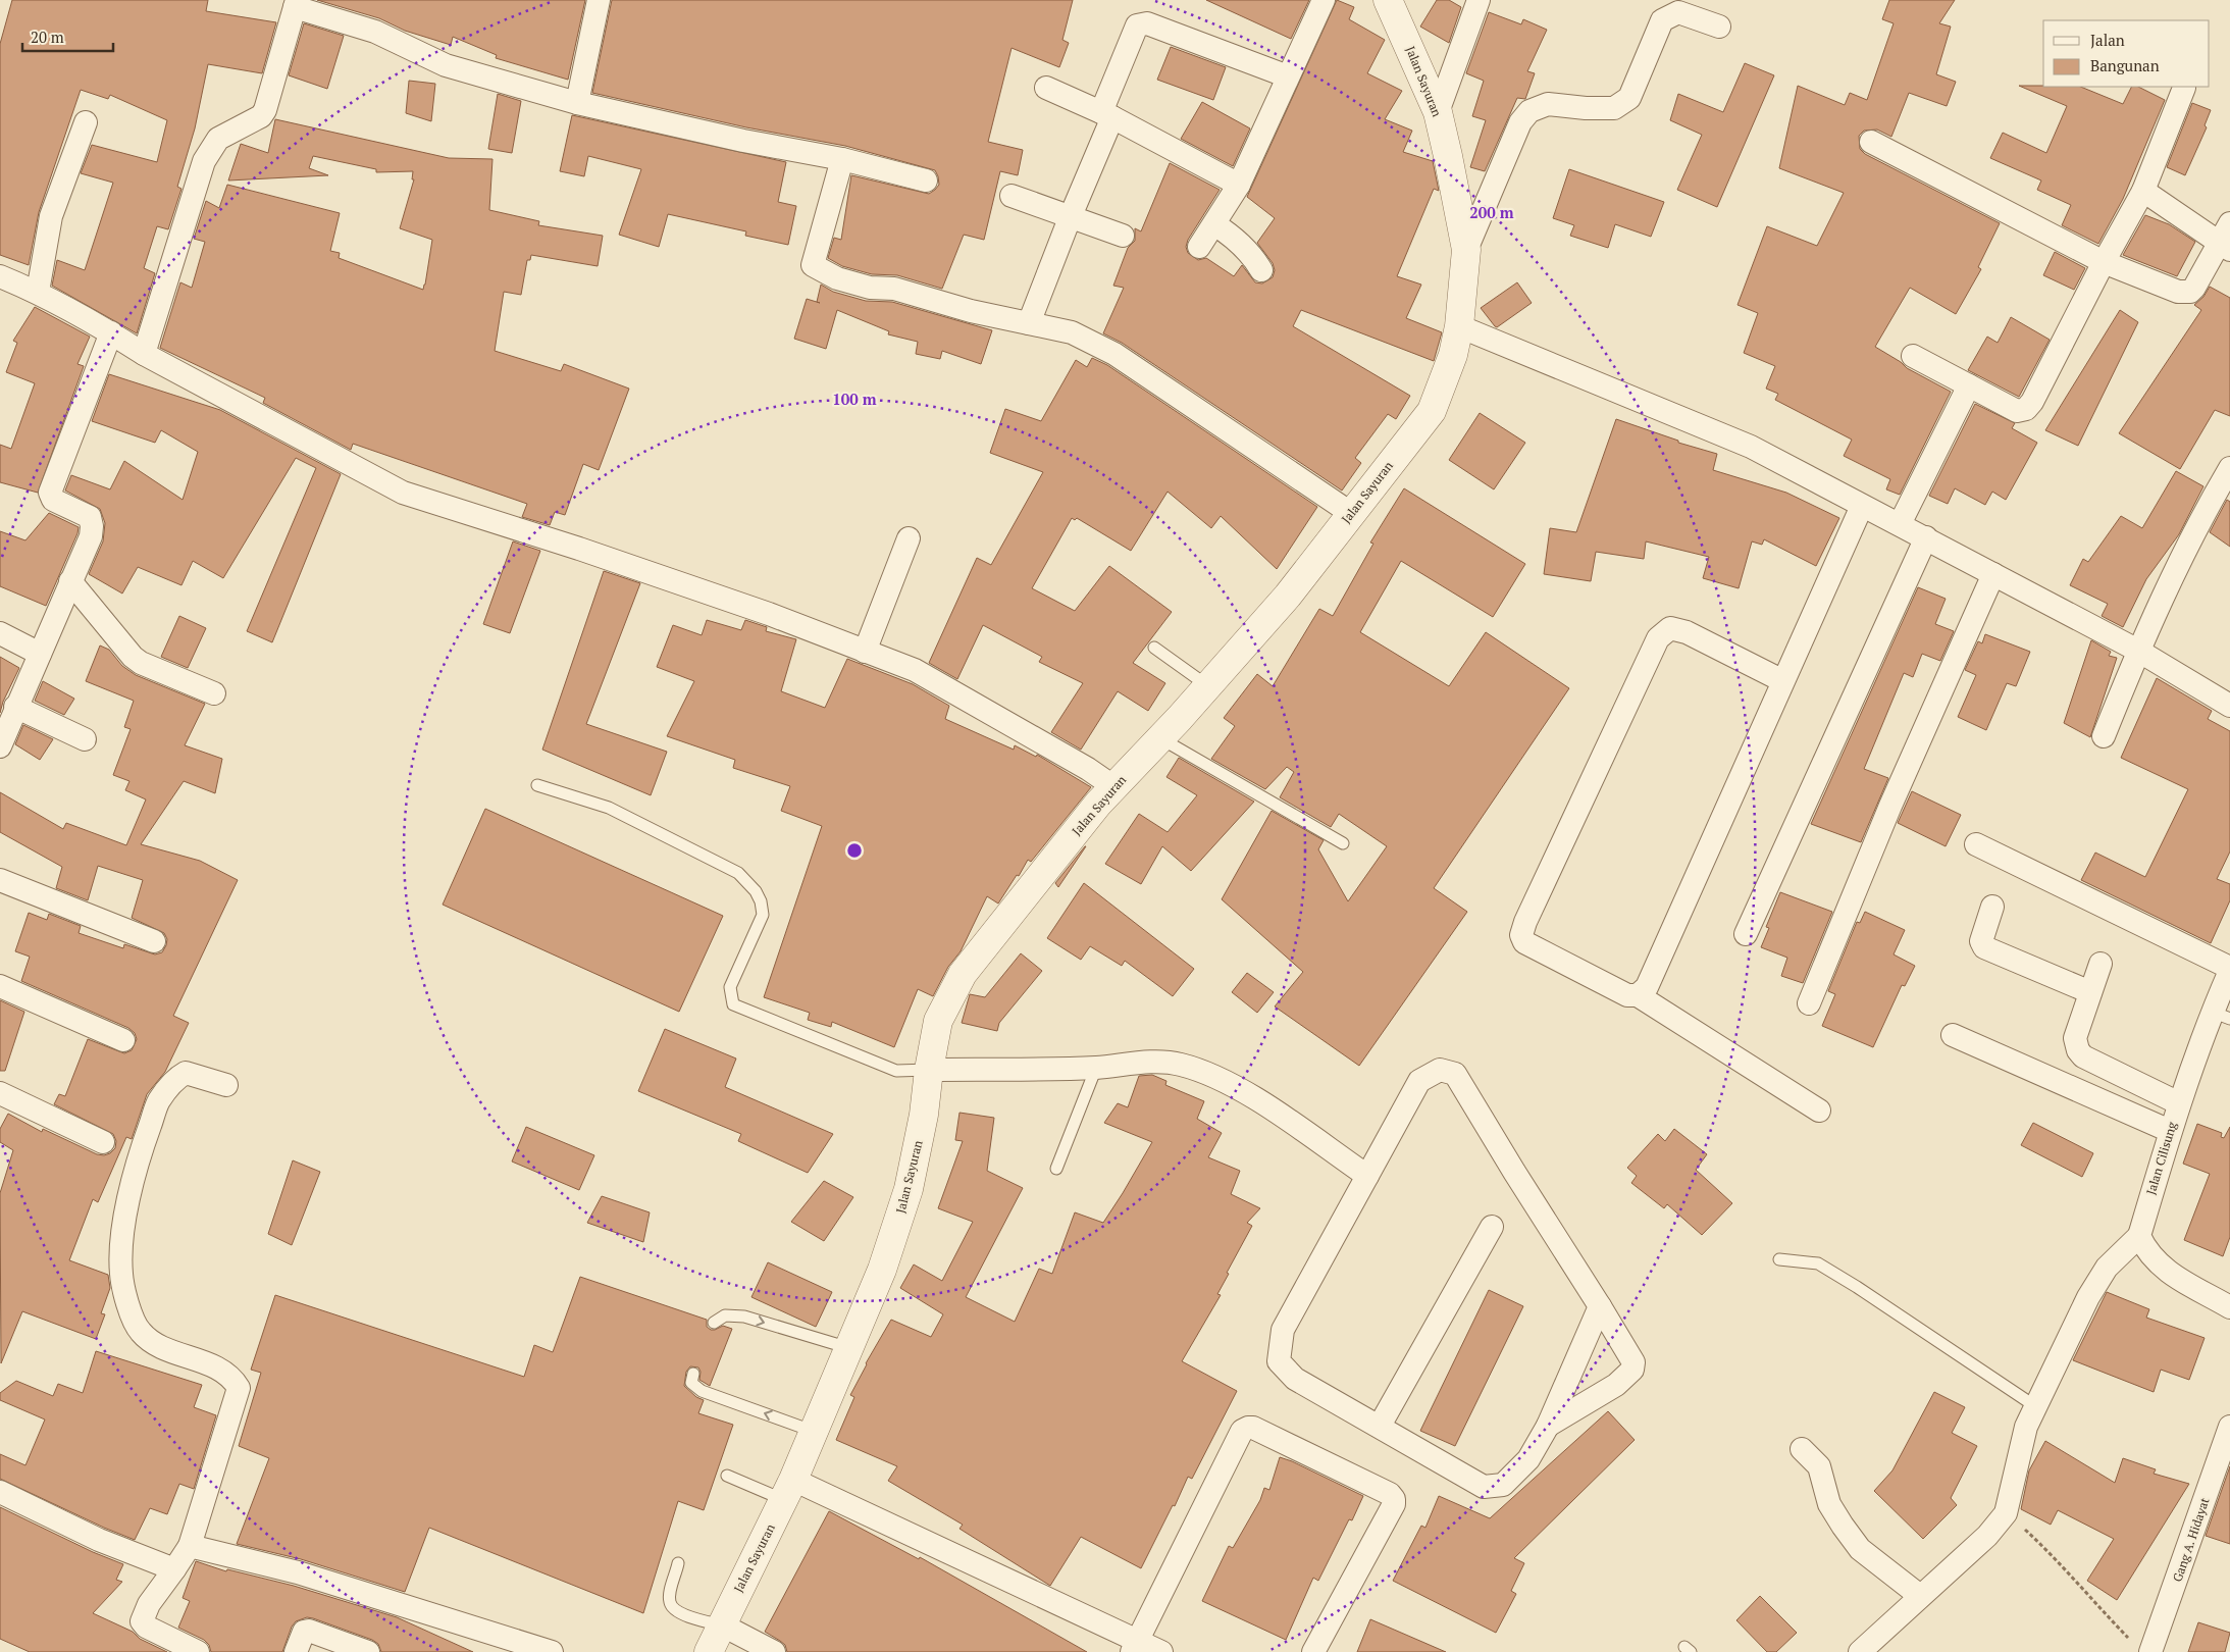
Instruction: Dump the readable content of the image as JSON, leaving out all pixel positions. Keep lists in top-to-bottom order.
{
  "streets": {
    "street": ["Jalan Sayuran", "Jalan Cilisung", "Gang A. Hidayat"]
  },
  "legend": ["Jalan", "Bangunan"],
  "scale_bar": "20 m",
  "rings": ["200 m", "100 m"]
}
